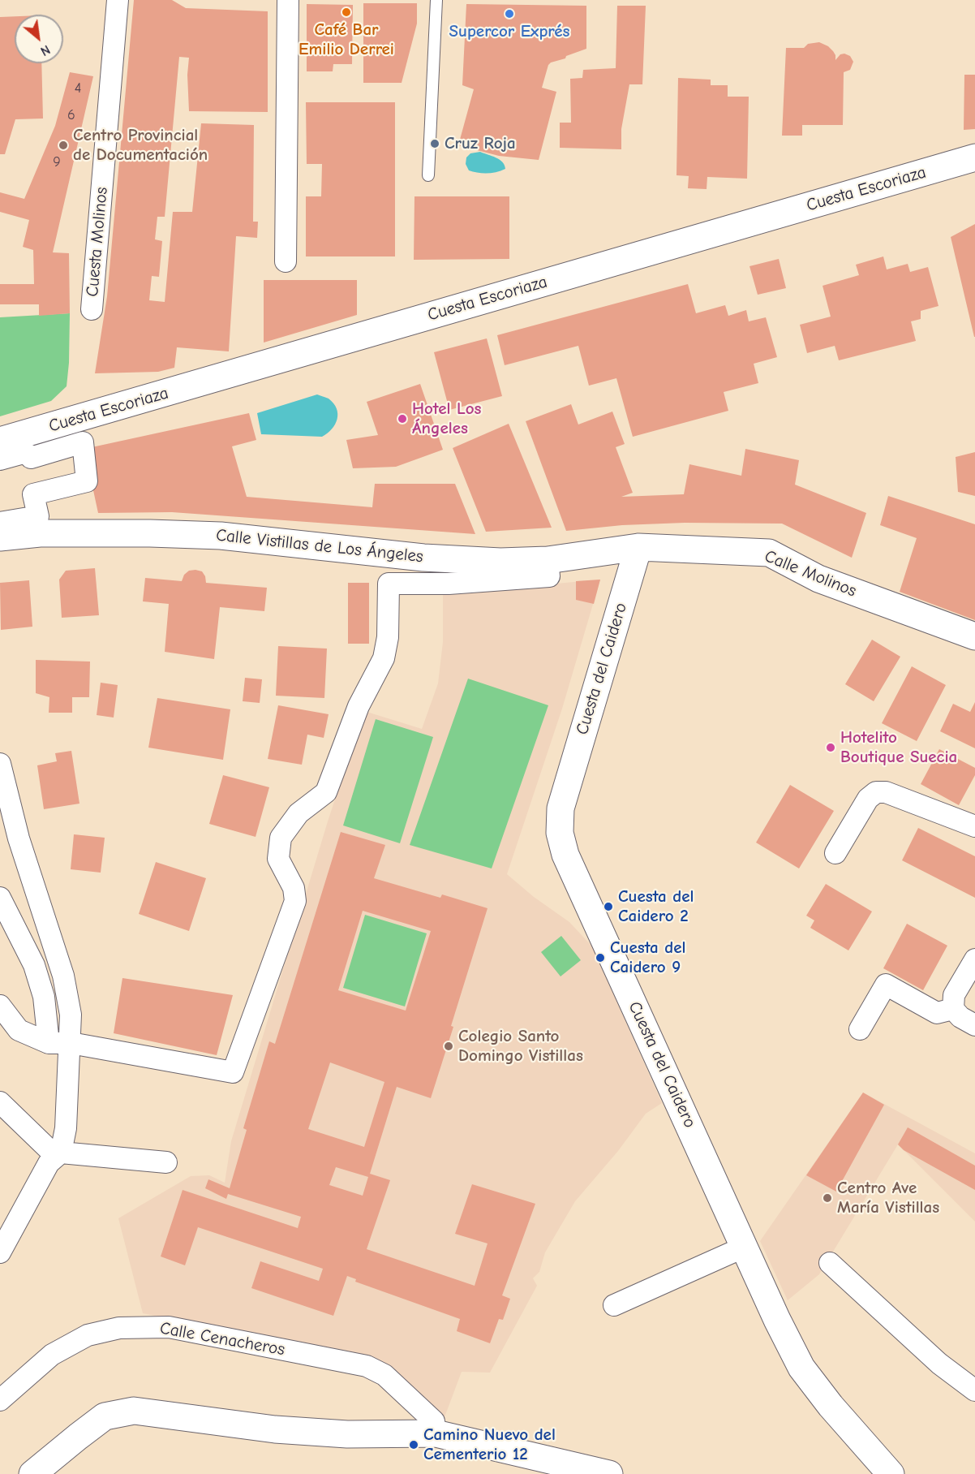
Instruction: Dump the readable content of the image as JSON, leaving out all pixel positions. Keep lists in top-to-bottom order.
{
  "streets": {
    "main road": [
      "Cuesta Escoriaza",
      "Calle Vistillas de Los Ángeles",
      "Calle Molinos",
      "Cuesta del Caidero"
    ],
    "street": ["Cuesta Molinos", "Calle Cenacheros"]
  },
  "crossings": [
    ["Calle Vistillas de Los Ángeles", "Calle Molinos"],
    ["Calle Vistillas de Los Ángeles", "Cuesta del Caidero"],
    ["Calle Molinos", "Cuesta del Caidero"]
  ],
  "places": [
    "Café Bar Emilio Derrei",
    "Supercor Exprés",
    "Cruz Roja",
    "Centro Provincial de Documentación",
    "Hotel Los Ángeles",
    "Hotelito Boutique Suecia",
    "Cuesta del Caidero 2",
    "Cuesta del Caidero 9",
    "Colegio Santo Domingo Vistillas",
    "Centro Ave María Vistillas",
    "Camino Nuevo del Cementerio 12"
  ],
  "house_numbers": ["4", "6", "9"],
  "north": "bottom right"
}
